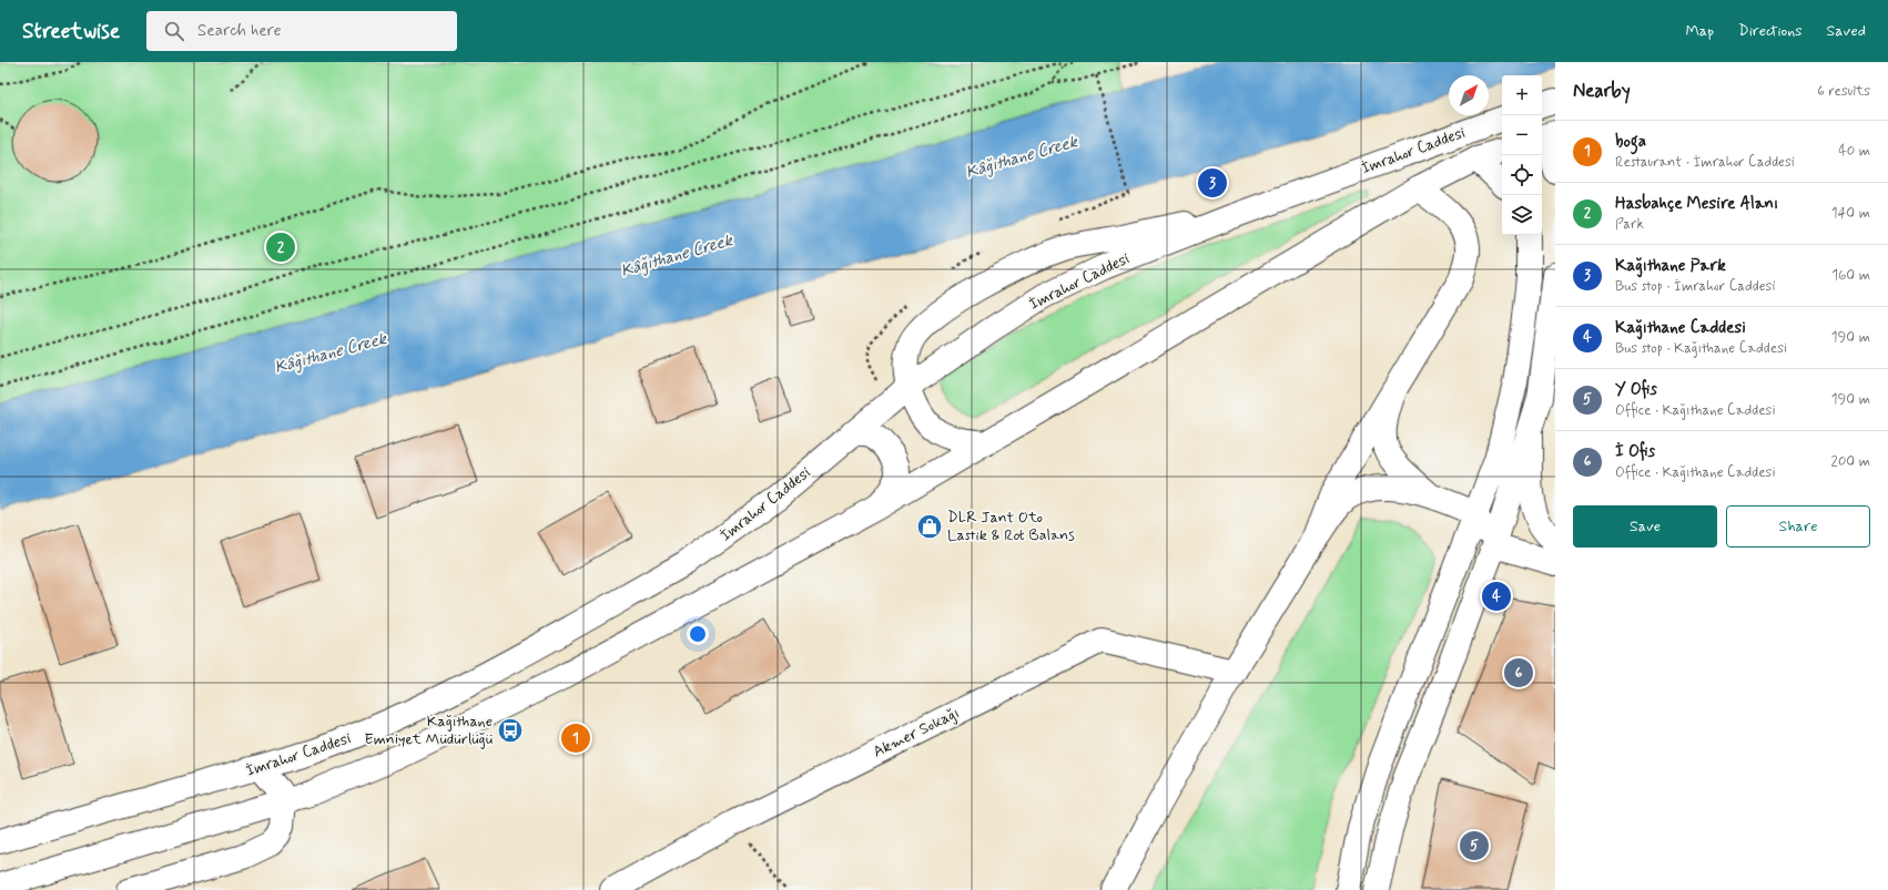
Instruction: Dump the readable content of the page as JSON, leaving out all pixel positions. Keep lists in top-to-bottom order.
{
  "streets": {
    "main road": ["İmrahor Caddesi", "Akmer Sokağı"]
  },
  "water": ["Kâğıthane Creek"],
  "places": {
    "shop": ["DLR Jant Oto Lastik & Rot Balans"],
    "bus stop": ["Kağıthane Emniyet Müdürlüğü"]
  },
  "north": "top right",
  "page": {
    "header": "Streetwise",
    "search": "Search here",
    "nav": ["Map", "Directions", "Saved"],
    "heading": ["Nearby", "6 results"],
    "map_buttons": ["+", "−"],
    "list": [
      {
        "mark": "1",
        "name": "boga",
        "note": "Restaurant · İmrahor Caddesi",
        "value": "40 m"
      },
      {
        "mark": "2",
        "name": "Hasbahçe Mesire Alanı",
        "note": "Park",
        "value": "140 m"
      },
      {
        "mark": "3",
        "name": "Kağıthane Park",
        "note": "Bus stop · İmrahor Caddesi",
        "value": "160 m"
      },
      {
        "mark": "4",
        "name": "Kağıthane Caddesi",
        "note": "Bus stop · Kağıthane Caddesi",
        "value": "190 m"
      },
      {
        "mark": "5",
        "name": "Y Ofis",
        "note": "Office · Kağıthane Caddesi",
        "value": "190 m"
      },
      {
        "mark": "6",
        "name": "İ Ofis",
        "note": "Office · Kağıthane Caddesi",
        "value": "200 m"
      }
    ],
    "pins": [
      "3",
      "2",
      "4",
      "6",
      "1",
      "5"
    ],
    "buttons": ["Save", "Share"]
  }
}
